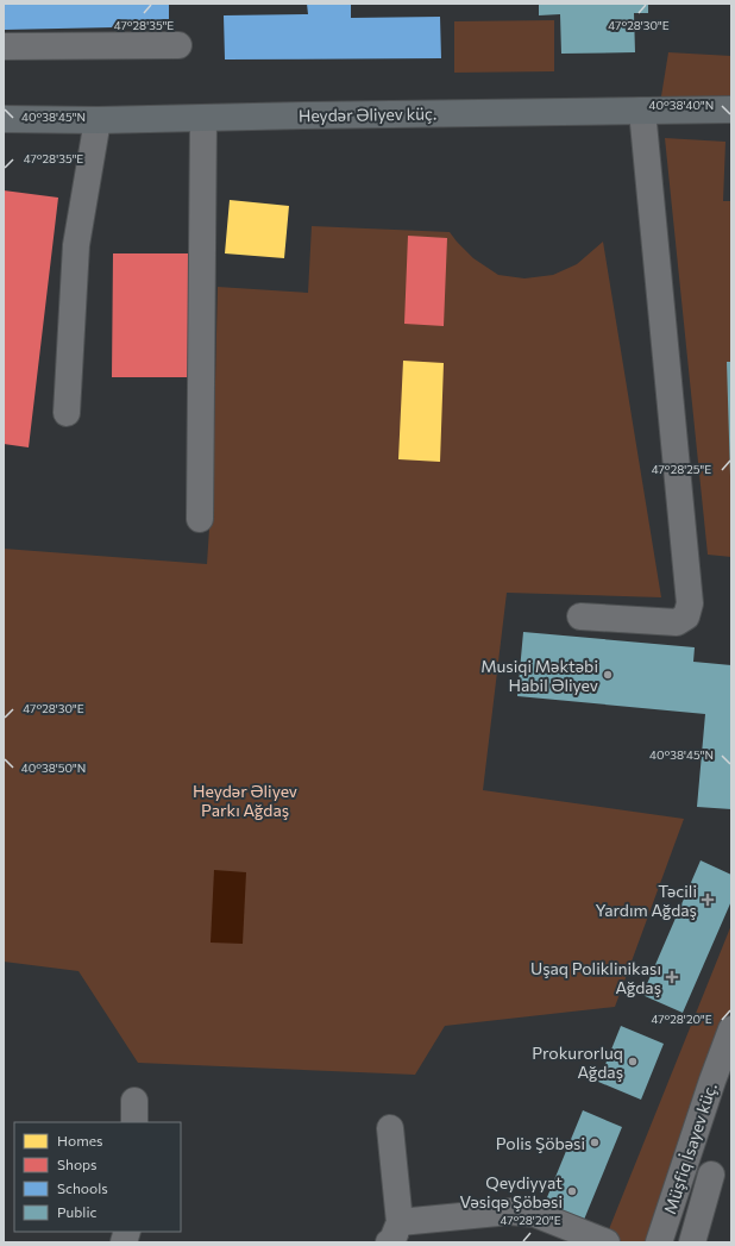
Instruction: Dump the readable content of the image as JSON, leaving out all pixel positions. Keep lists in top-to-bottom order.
{
  "streets": {
    "main road": ["Heydər Əliyev küç."],
    "street": ["Müşfiq İsayev küç."]
  },
  "parks": ["Heydər Əliyev Parkı Ağdaş"],
  "places": {
    "other": [
      "Musiqi Məktəbi Habil Əliyev",
      "Prokurorluq Ağdaş",
      "Polis Şöbəsi",
      "Qeydiyyat Vəsiqə Şöbəsi"
    ],
    "health": ["Təcili Yardım Ağdaş", "Uşaq Poliklinikası Ağdaş"]
  },
  "legend": [
    "Homes",
    "Shops",
    "Schools",
    "Public"
  ],
  "coordinates": [
    "47°28'35\"E",
    "47°28'30\"E",
    "40°38'40\"N",
    "40°38'45\"N",
    "47°28'25\"E",
    "40°38'50\"N",
    "47°28'20\"E"
  ]
}
